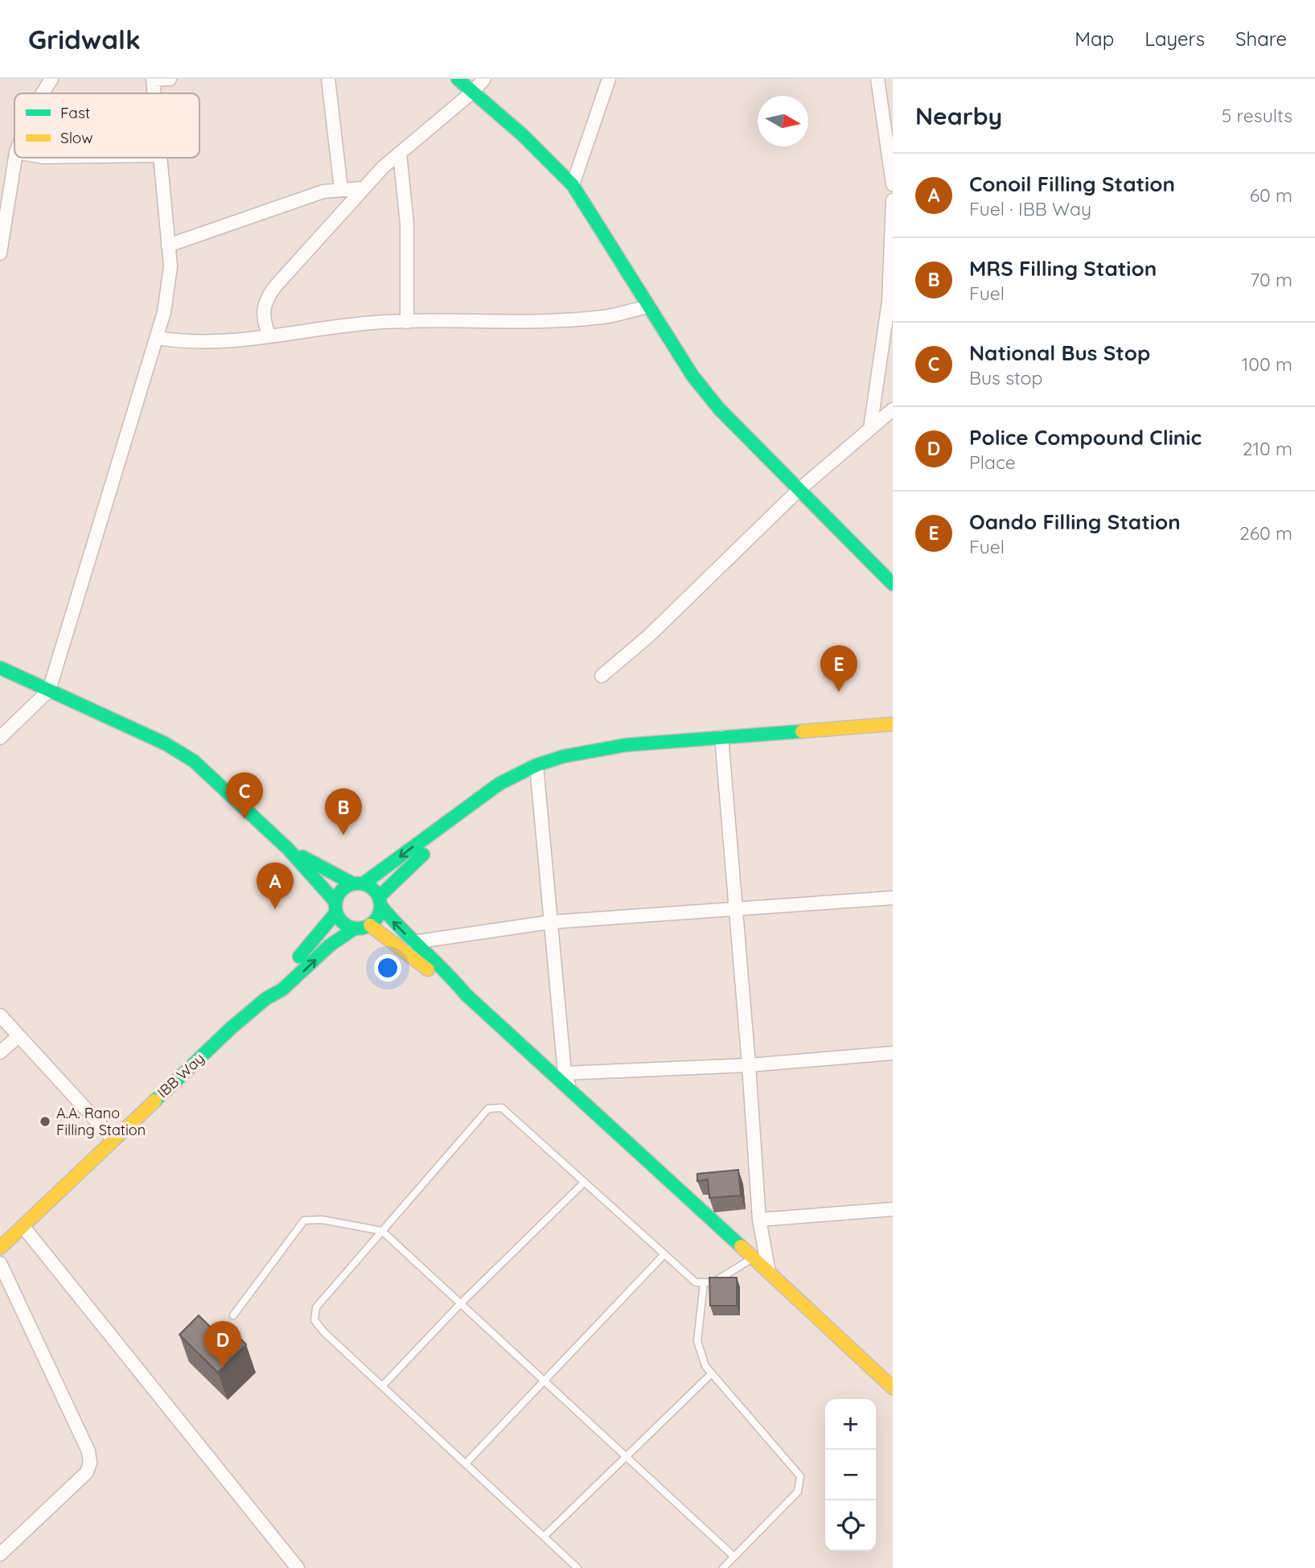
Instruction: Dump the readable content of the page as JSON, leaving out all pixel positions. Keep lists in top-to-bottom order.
{
  "streets": {
    "main road": ["IBB Way"]
  },
  "places": ["A.A. Rano Filling Station"],
  "legend": ["Fast", "Slow"],
  "north": "right",
  "page": {
    "header": "Gridwalk",
    "nav": ["Map", "Layers", "Share"],
    "heading": ["Nearby", "5 results"],
    "list": [
      {
        "mark": "A",
        "name": "Conoil Filling Station",
        "note": "Fuel · IBB Way",
        "value": "60 m"
      },
      {
        "mark": "B",
        "name": "MRS Filling Station",
        "note": "Fuel",
        "value": "70 m"
      },
      {
        "mark": "C",
        "name": "National Bus Stop",
        "note": "Bus stop",
        "value": "100 m"
      },
      {
        "mark": "D",
        "name": "Police Compound Clinic",
        "note": "Place",
        "value": "210 m"
      },
      {
        "mark": "E",
        "name": "Oando Filling Station",
        "note": "Fuel",
        "value": "260 m"
      }
    ],
    "pins": [
      "E",
      "C",
      "B",
      "A",
      "D"
    ],
    "map_buttons": ["+", "−"]
  }
}
